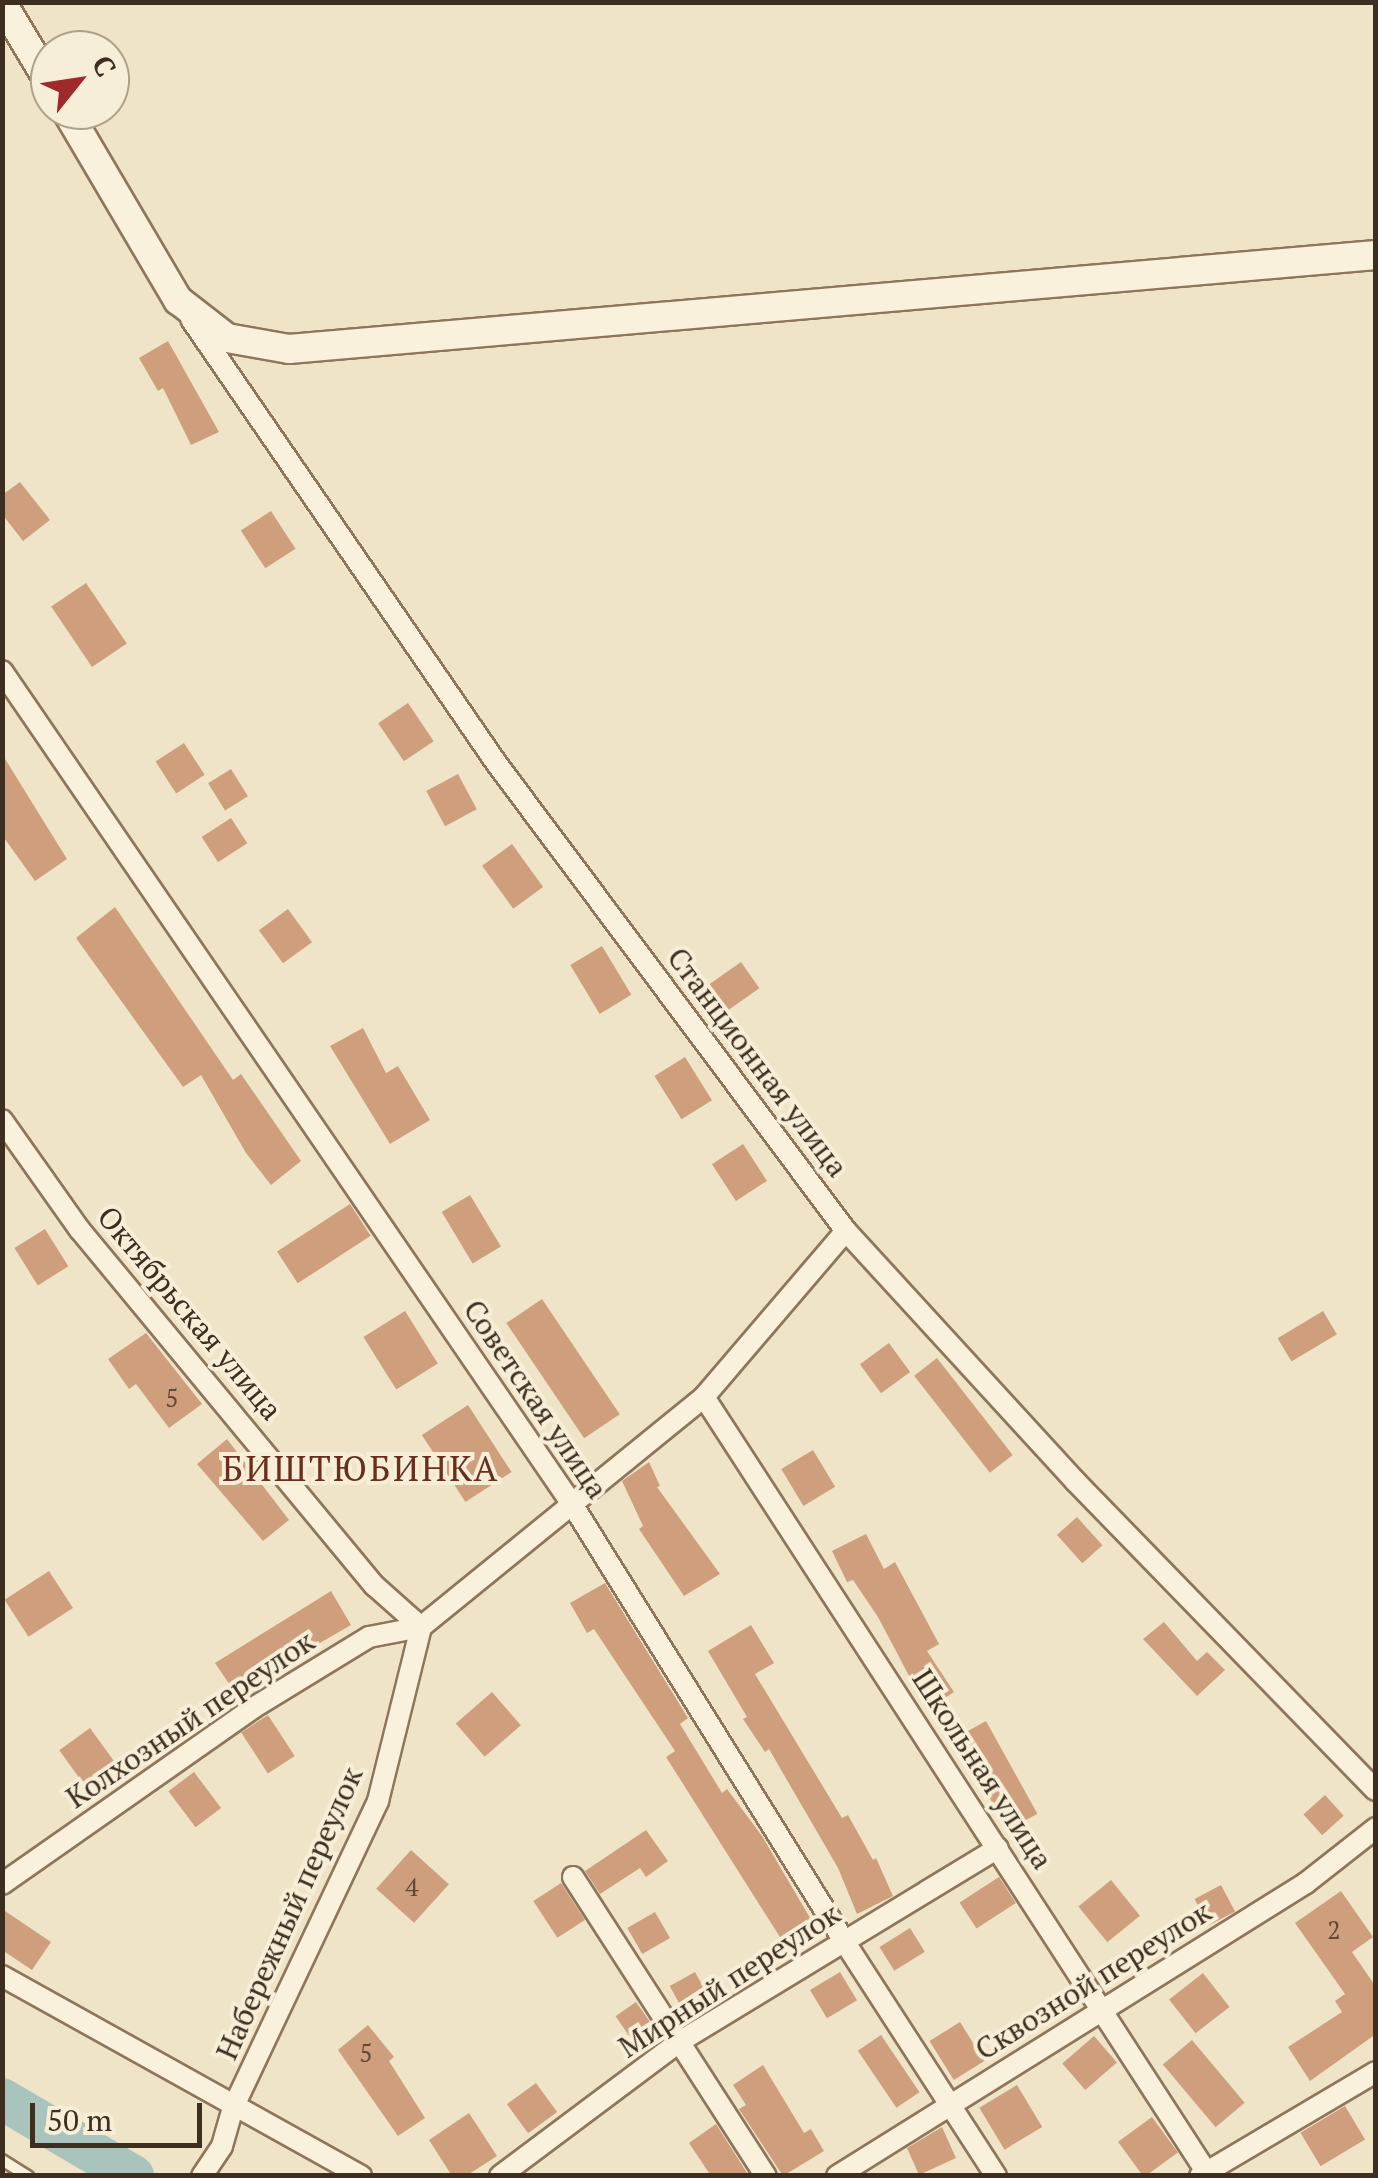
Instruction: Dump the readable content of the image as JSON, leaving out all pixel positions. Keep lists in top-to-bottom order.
{
  "streets": {
    "street": [
      "Станционная улица",
      "Октябрьская улица",
      "Советская улица",
      "Колхозный переулок",
      "Школьная улица",
      "Набережный переулок",
      "Мирный переулок",
      "Сквозной переулок"
    ]
  },
  "crossings": [
    ["Октябрьская улица", "Колхозный переулок"],
    ["Октябрьская улица", "Набережный переулок"],
    ["Советская улица", "Мирный переулок"],
    ["Советская улица", "Сквозной переулок"],
    ["Колхозный переулок", "Набережный переулок"],
    ["Школьная улица", "Мирный переулок"],
    ["Школьная улица", "Сквозной переулок"]
  ],
  "districts": ["БИШТЮБИНКА"],
  "house_numbers": [
    "5",
    "4",
    "2",
    "5"
  ],
  "scale_bar": "50 m",
  "north": "top right"
}
